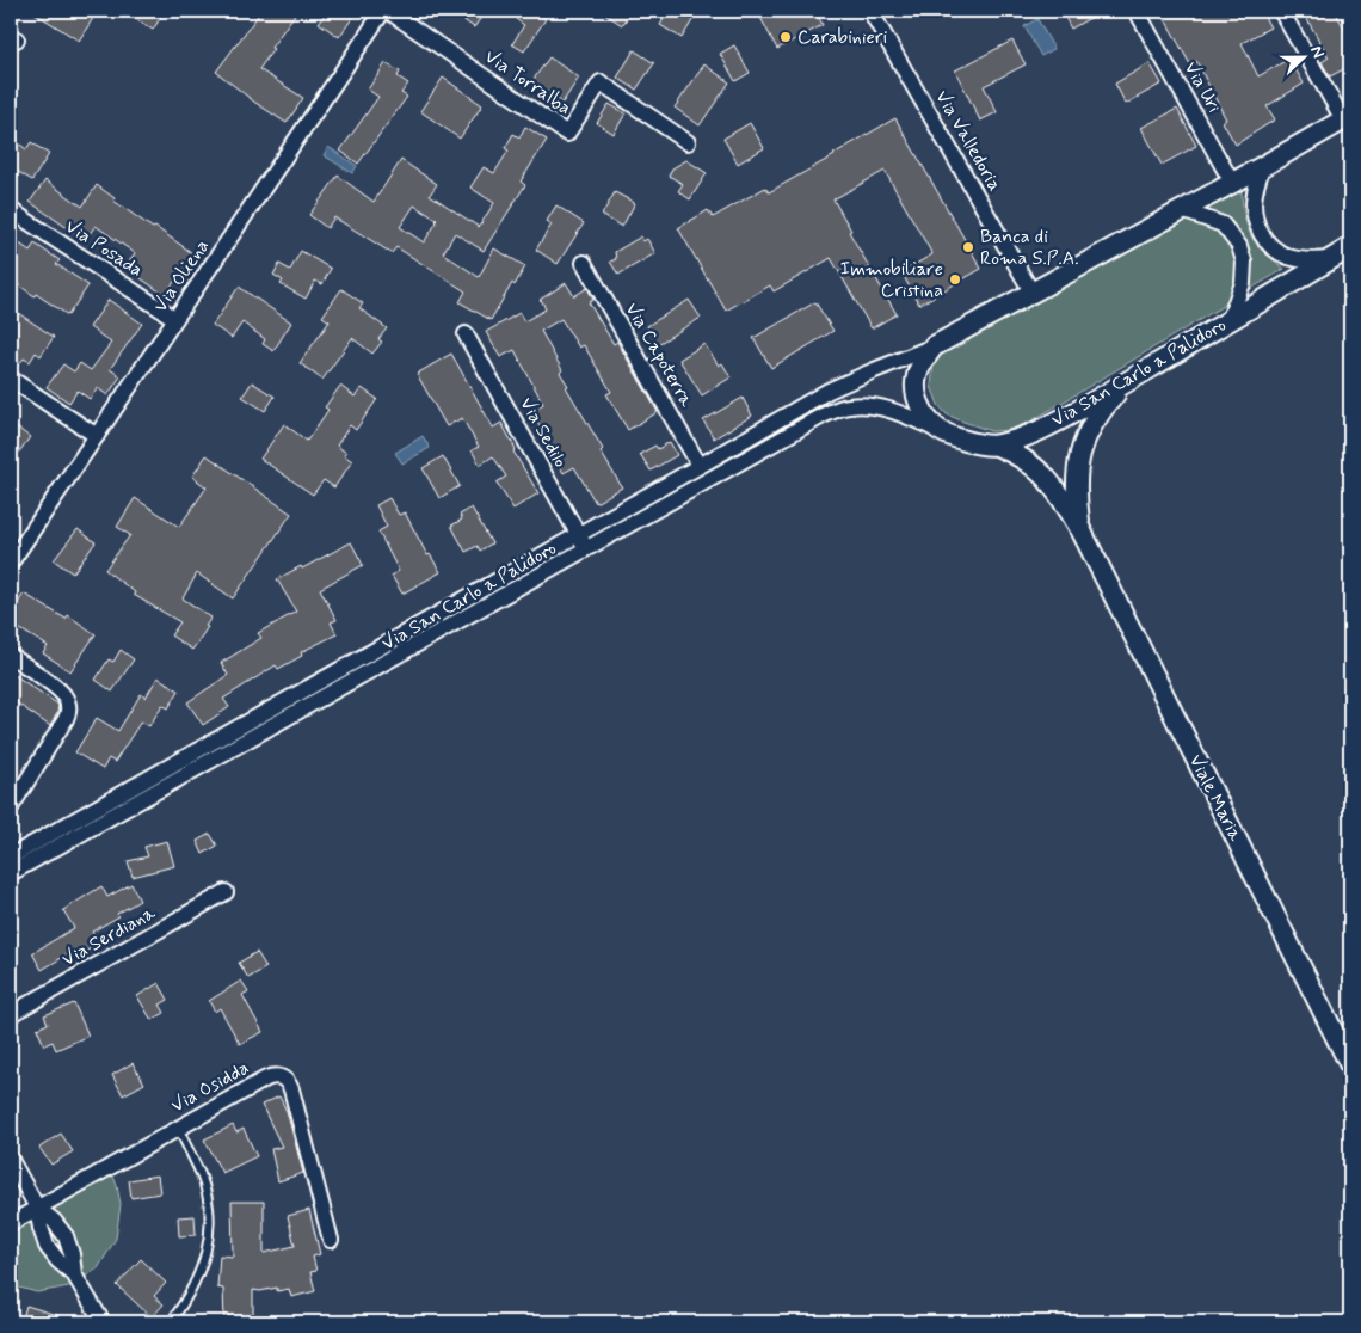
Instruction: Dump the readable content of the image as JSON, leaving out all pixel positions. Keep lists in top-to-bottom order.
{
  "streets": {
    "street": [
      "Via Torralba",
      "Via Uri",
      "Via Valledoria",
      "Via Posada",
      "Via Oliena",
      "Via Capoterra",
      "Via San Carlo a Palidoro",
      "Via Sedilo",
      "Viale Maria",
      "Via Serdiana",
      "Via Osidda"
    ]
  },
  "crossings": [
    ["Via Torralba", "Via Oliena"],
    ["Via Uri", "Via San Carlo a Palidoro"],
    ["Via Valledoria", "Via San Carlo a Palidoro"],
    ["Via Posada", "Via Oliena"],
    ["Via Capoterra", "Via San Carlo a Palidoro"],
    ["Via San Carlo a Palidoro", "Via Sedilo"],
    ["Via San Carlo a Palidoro", "Viale Maria"]
  ],
  "places": ["Carabinieri", "Banca di Roma S.P.A.", "Immobiliare Cristina"],
  "north": "right"
}
